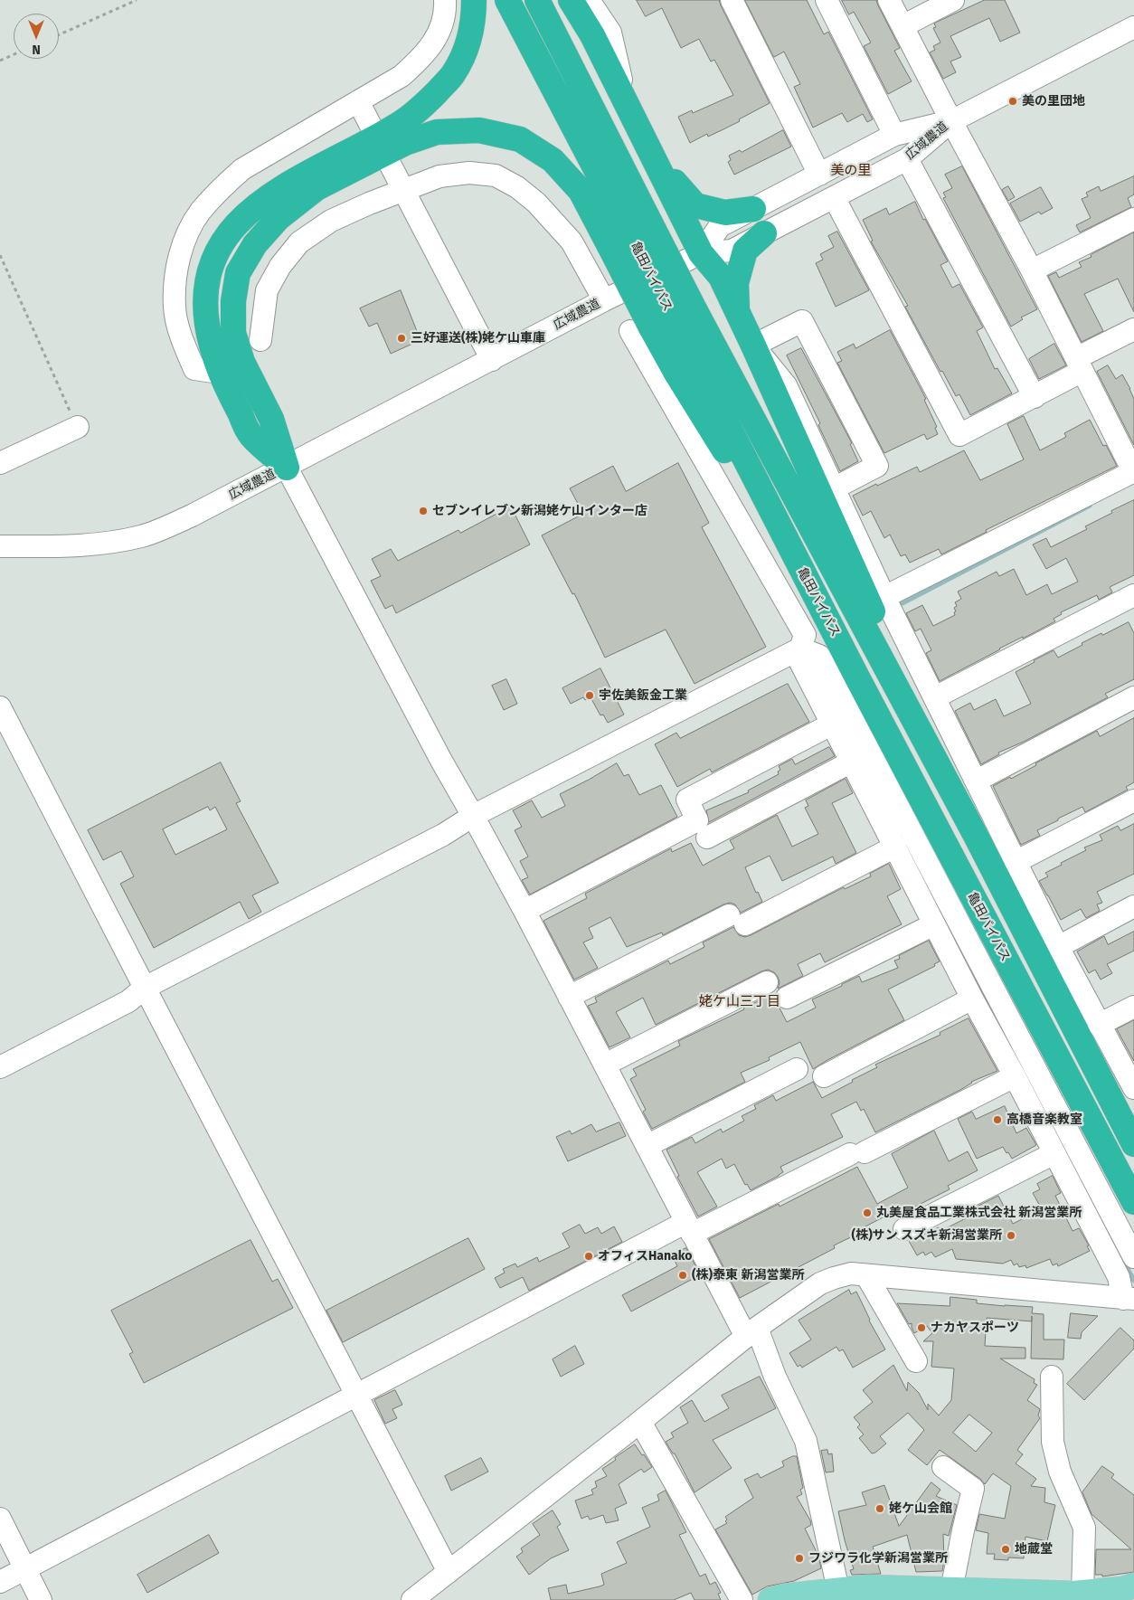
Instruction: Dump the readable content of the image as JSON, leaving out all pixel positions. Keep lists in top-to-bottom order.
{
  "streets": {
    "highway": ["亀田バイパス"],
    "street": ["広域農道"]
  },
  "districts": ["美の里", "姥ケ山三丁目"],
  "places": [
    "美の里団地",
    "三好運送(株)姥ケ山車庫",
    "セブンイレブン新潟姥ケ山インター店",
    "宇佐美鈑金工業",
    "高橋音楽教室",
    "丸美屋食品工業株式会社 新潟営業所",
    "(株)サン スズキ新潟営業所",
    "オフィスHanako",
    "(株)泰東 新潟営業所",
    "ナカヤスポーツ",
    "姥ケ山会館",
    "地蔵堂",
    "フジワラ化学新潟営業所"
  ],
  "north": "bottom"
}
